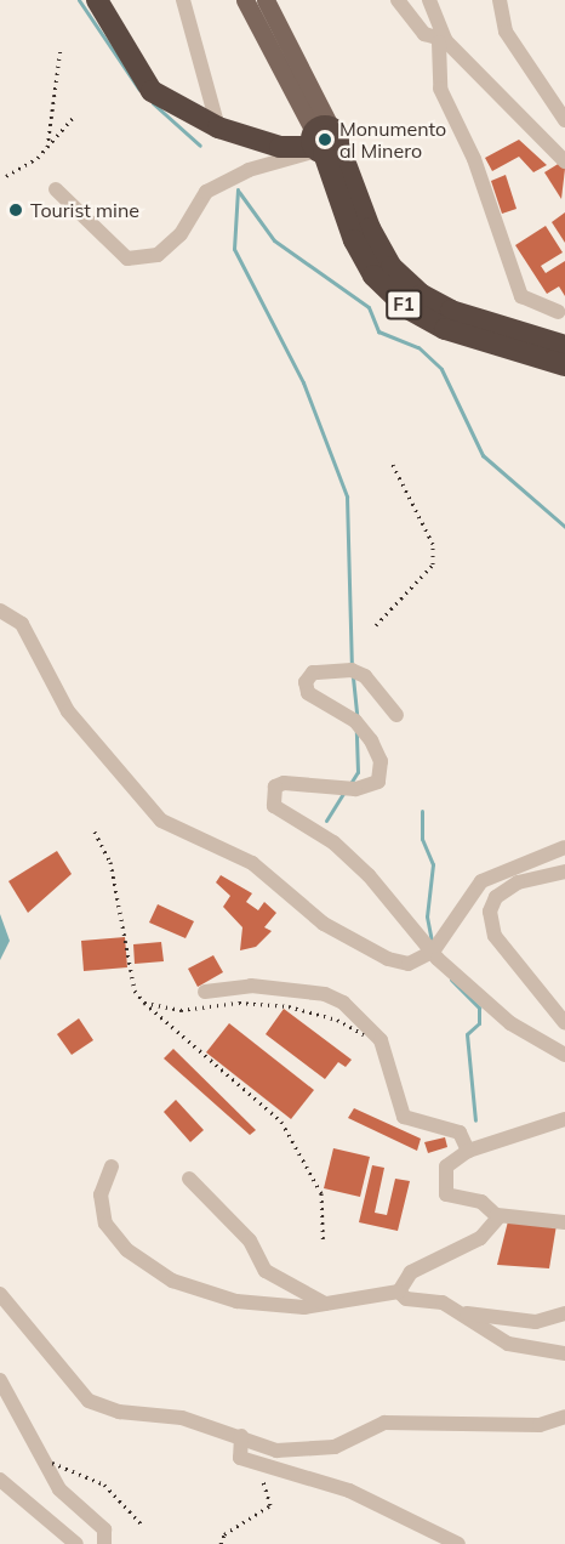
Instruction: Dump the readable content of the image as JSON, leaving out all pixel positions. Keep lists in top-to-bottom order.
{
  "streets": {
    "highway": ["F1"]
  },
  "places": ["Monumento al Minero", "Tourist mine"]
}
